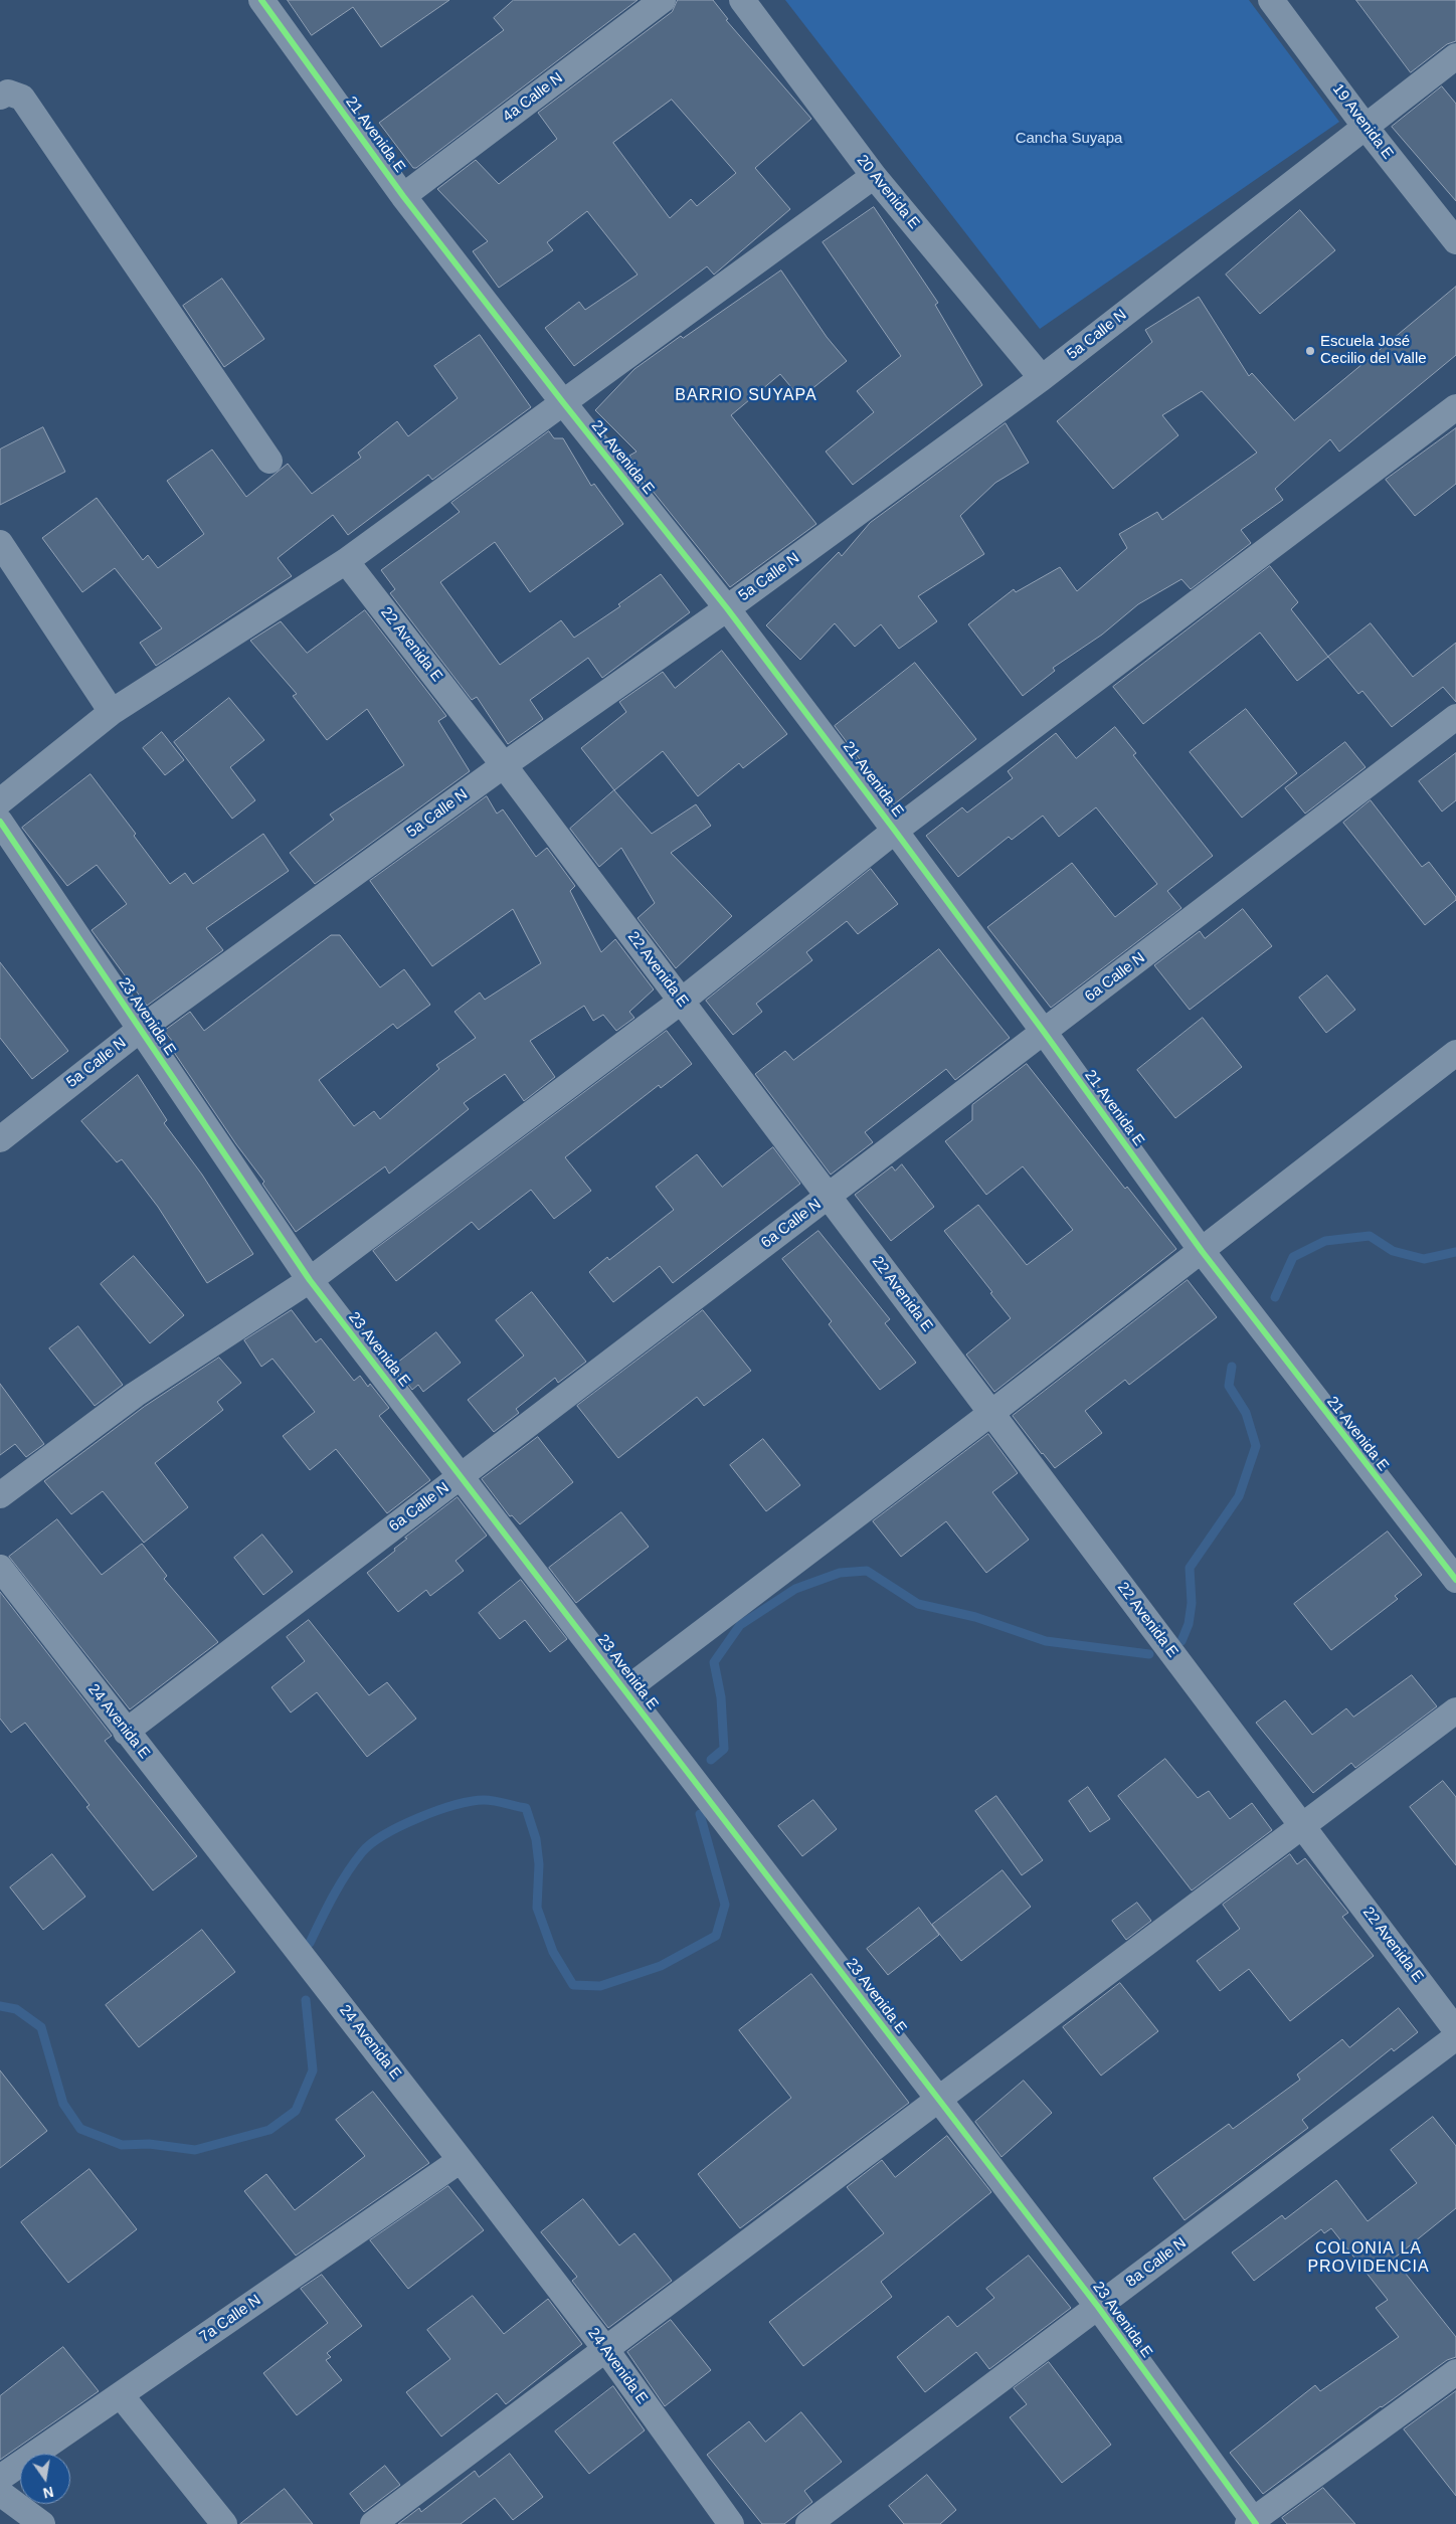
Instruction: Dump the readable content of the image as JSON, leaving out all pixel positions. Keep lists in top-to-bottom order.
{
  "streets": {
    "street": [
      "4a Calle N",
      "19 Avenida E",
      "21 Avenida E",
      "20 Avenida E",
      "5a Calle N",
      "22 Avenida E",
      "6a Calle N",
      "23 Avenida E",
      "24 Avenida E",
      "8a Calle N",
      "7a Calle N"
    ]
  },
  "crossings": [
    ["4a Calle N", "21 Avenida E"],
    ["19 Avenida E", "5a Calle N"],
    ["21 Avenida E", "5a Calle N"],
    ["21 Avenida E", "6a Calle N"],
    ["20 Avenida E", "5a Calle N"],
    ["5a Calle N", "22 Avenida E"],
    ["5a Calle N", "23 Avenida E"],
    ["22 Avenida E", "6a Calle N"],
    ["6a Calle N", "23 Avenida E"],
    ["6a Calle N", "24 Avenida E"],
    ["23 Avenida E", "8a Calle N"],
    ["24 Avenida E", "7a Calle N"]
  ],
  "districts": ["BARRIO SUYAPA", "COLONIA LA PROVIDENCIA"],
  "parks": ["Cancha Suyapa"],
  "places": ["Escuela José Cecilio del Valle"],
  "north": "bottom"
}
